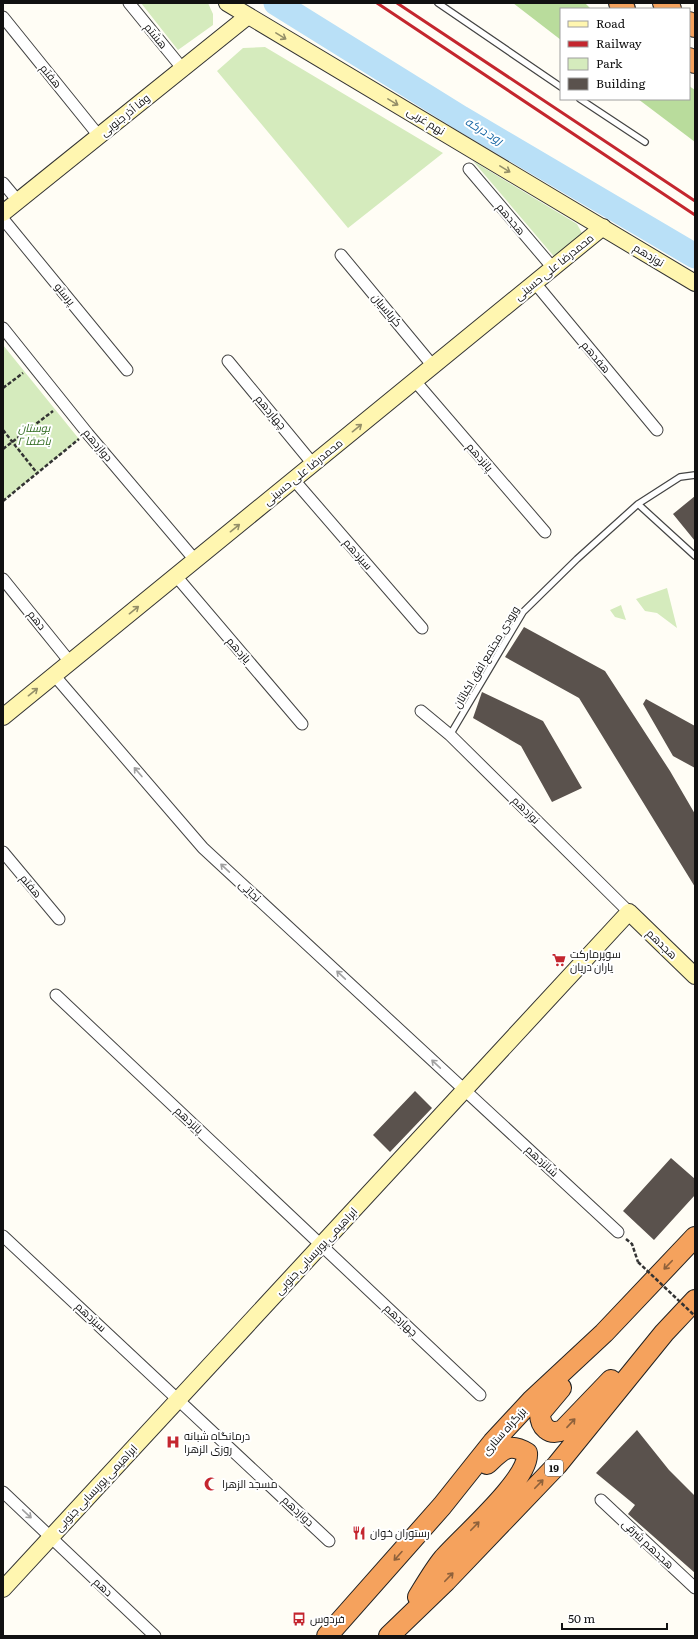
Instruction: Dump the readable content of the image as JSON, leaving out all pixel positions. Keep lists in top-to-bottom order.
{
  "streets": {
    "highway": ["بزرگراه ستاری", "19"],
    "street": [
      "هشتم",
      "هفتم",
      "وفا آذر جنوبی",
      "نهم غربی",
      "هجدهم",
      "نوزدهم",
      "محمدرضا علی حسینی",
      "پرستو",
      "کرباسیان",
      "هفدهم",
      "چهاردهم",
      "دوازدهم",
      "پانزدهم",
      "سیزدهم",
      "دهم",
      "یازدهم",
      "نجاتی",
      "شانزدهم",
      "ابراهیمی پوربسابی جنوبی",
      "هجدهم شرقی"
    ],
    "lane": ["ورودی مجتمع افق اکباتان"]
  },
  "crossings": [
    ["هشتم", "وفا آذر جنوبی"],
    ["هفتم", "وفا آذر جنوبی"],
    ["وفا آذر جنوبی", "نهم غربی"],
    ["نهم غربی", "نوزدهم"],
    ["نهم غربی", "محمدرضا علی حسینی"],
    ["هجدهم", "نوزدهم"],
    ["هجدهم", "محمدرضا علی حسینی"],
    ["هجدهم", "ابراهیمی پوربسابی جنوبی"],
    ["نوزدهم", "محمدرضا علی حسینی"],
    ["نوزدهم", "ورودی مجتمع افق اکباتان"],
    ["نوزدهم", "ابراهیمی پوربسابی جنوبی"],
    ["محمدرضا علی حسینی", "کرباسیان"],
    ["محمدرضا علی حسینی", "هفدهم"],
    ["محمدرضا علی حسینی", "چهاردهم"],
    ["محمدرضا علی حسینی", "دوازدهم"],
    ["محمدرضا علی حسینی", "پانزدهم"],
    ["محمدرضا علی حسینی", "سیزدهم"],
    ["محمدرضا علی حسینی", "دهم"],
    ["محمدرضا علی حسینی", "یازدهم"],
    ["محمدرضا علی حسینی", "نجاتی"],
    ["چهاردهم", "پانزدهم"],
    ["چهاردهم", "ابراهیمی پوربسابی جنوبی"],
    ["دوازدهم", "سیزدهم"],
    ["دوازدهم", "ابراهیمی پوربسابی جنوبی"],
    ["پانزدهم", "ابراهیمی پوربسابی جنوبی"],
    ["سیزدهم", "ابراهیمی پوربسابی جنوبی"],
    ["دهم", "ابراهیمی پوربسابی جنوبی"],
    ["نجاتی", "شانزدهم"],
    ["نجاتی", "ابراهیمی پوربسابی جنوبی"],
    ["شانزدهم", "ابراهیمی پوربسابی جنوبی"]
  ],
  "one_way": ["نهم غربی", "محمدرضا علی حسینی", "نجاتی"],
  "water": ["رود درکه"],
  "parks": ["بوستان باصفا ۲"],
  "places": {
    "supermarket": ["سوپرمارکت یاران دریان"],
    "hospital": ["درمانگاه شبانه روزی الزهرا"],
    "mosque": ["مسجد الزهرا"],
    "restaurant": ["رستوران خوان"],
    "bus stop": ["فردوس"]
  },
  "legend": [
    "Road",
    "Railway",
    "Park",
    "Building"
  ],
  "scale_bar": "50 m"
}
